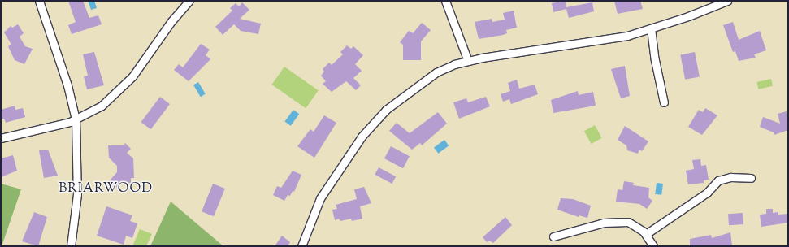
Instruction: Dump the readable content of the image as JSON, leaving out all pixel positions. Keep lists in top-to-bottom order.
{
  "districts": ["BRIARWOOD"]
}
